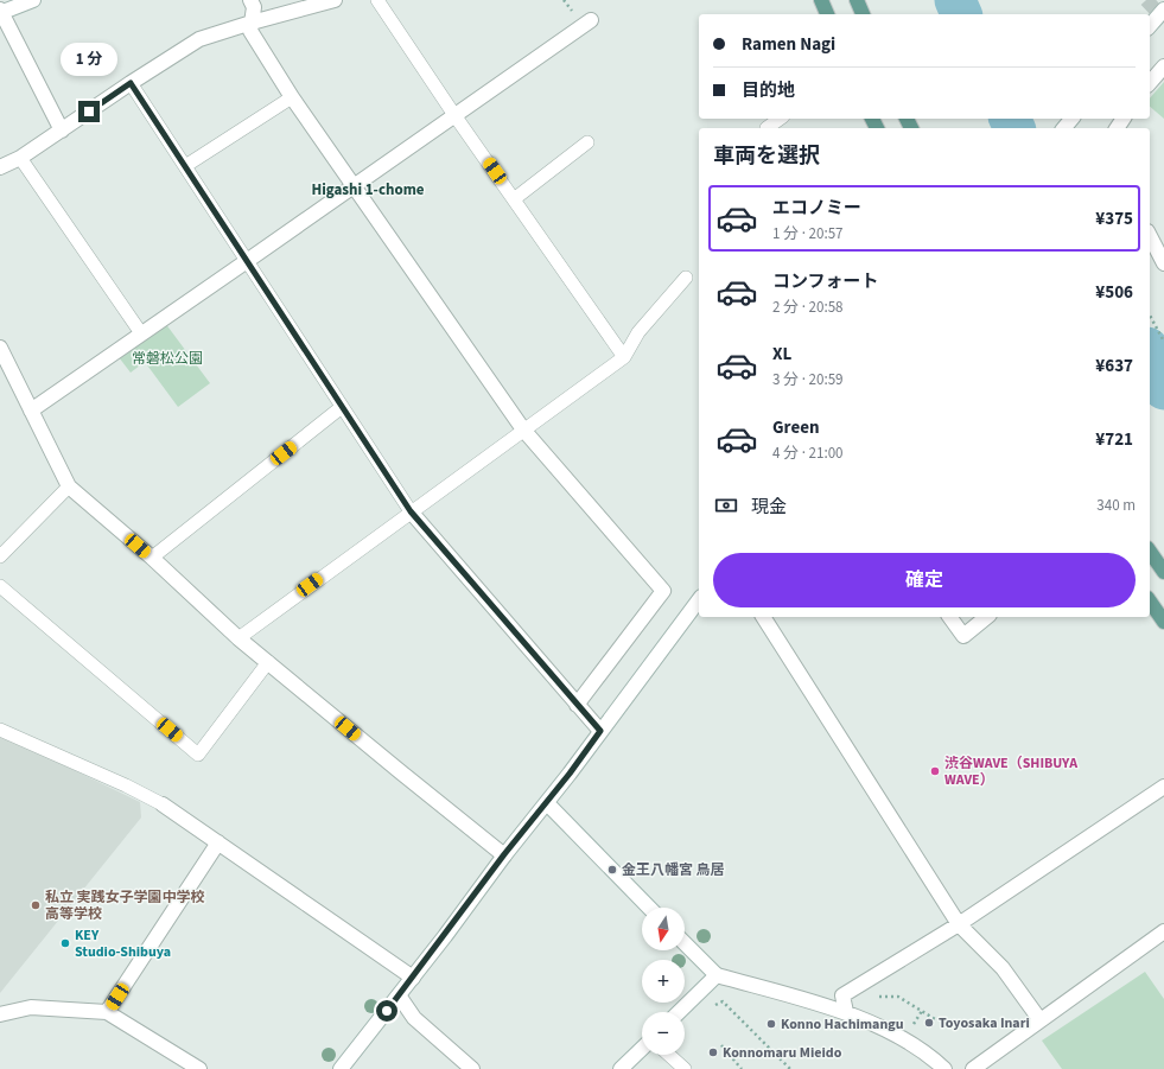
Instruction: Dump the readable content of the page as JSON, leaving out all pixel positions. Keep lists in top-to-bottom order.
{
  "districts": ["Higashi 1-chome"],
  "parks": ["常磐松公園"],
  "places": [
    "渋谷WAVE（SHIBUYA WAVE）",
    "金王八幡宮 鳥居",
    "私立 実践女子学園中学校 高等学校",
    "KEY Studio-Shibuya",
    "Toyosaka Inari",
    "Konno Hachimangu",
    "Konnomaru Mieido"
  ],
  "north": "bottom",
  "page": {
    "banner": ["Ramen Nagi", "目的地"],
    "bubble": "1 分",
    "heading": "車両を選択",
    "list": [
      {
        "name": "エコノミー",
        "note": "1 分 · 20:57",
        "value": "¥375"
      },
      {
        "name": "コンフォート",
        "note": "2 分 · 20:58",
        "value": "¥506"
      },
      {
        "name": "XL",
        "note": "3 分 · 20:59",
        "value": "¥637"
      },
      {
        "name": "Green",
        "note": "4 分 · 21:00",
        "value": "¥721"
      }
    ],
    "pay": ["現金", "340 m"],
    "buttons": "確定",
    "map_buttons": ["+", "−"]
  }
}
